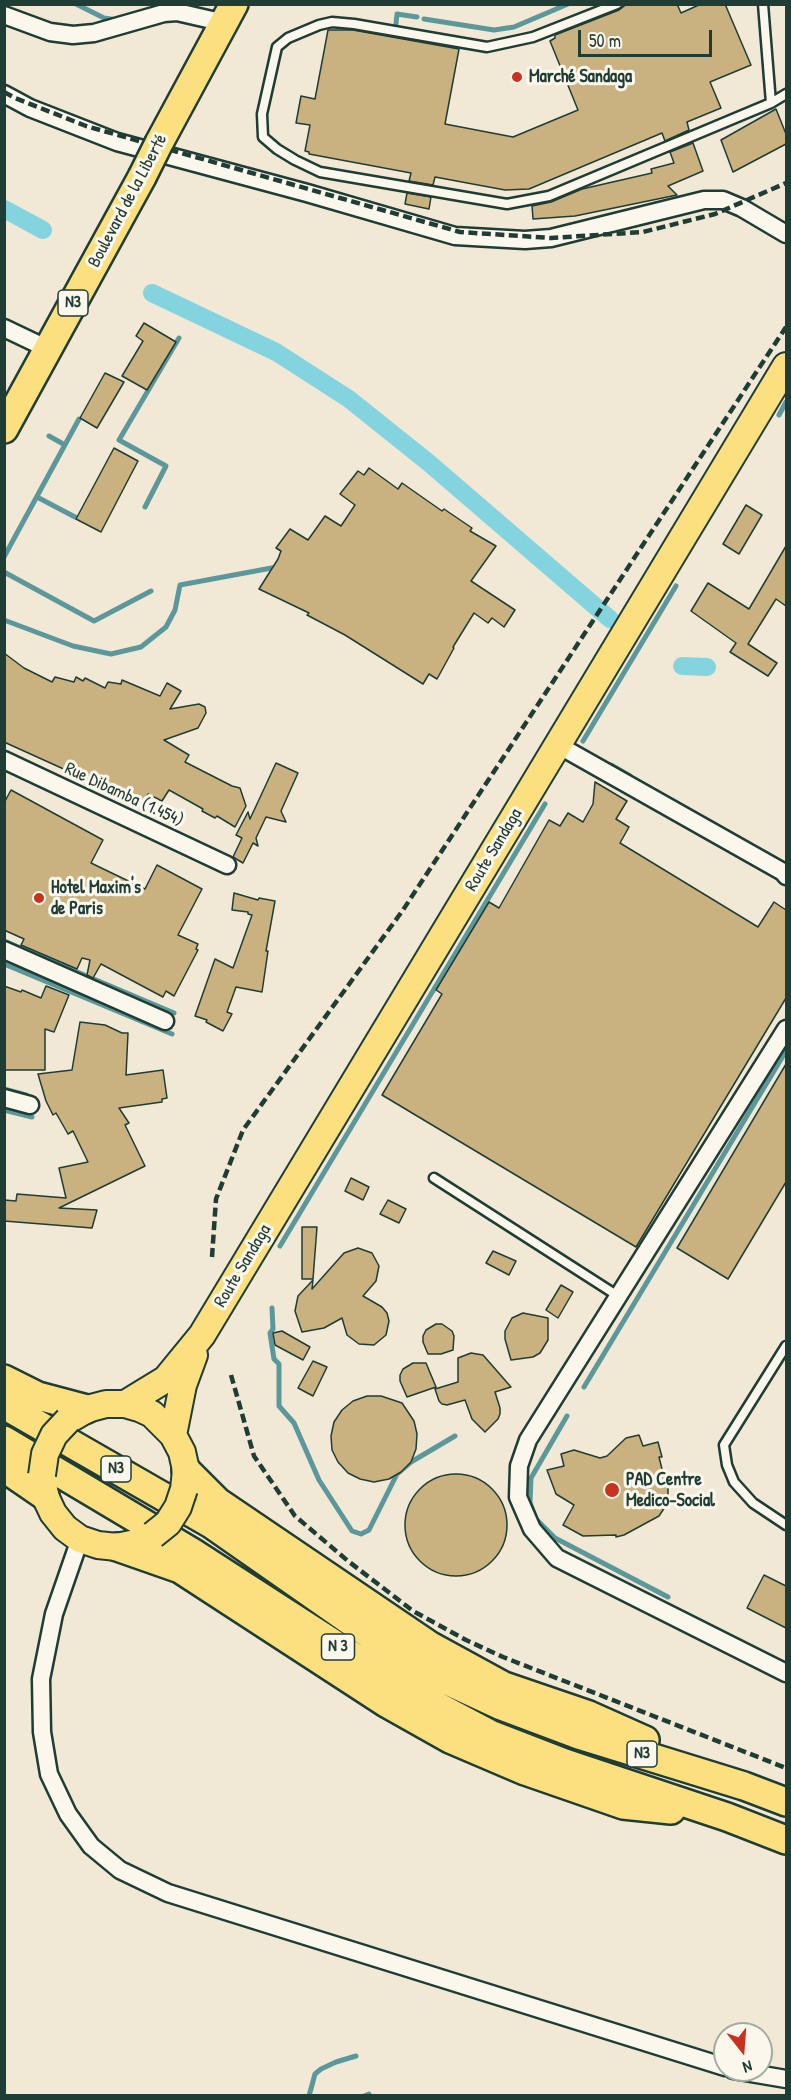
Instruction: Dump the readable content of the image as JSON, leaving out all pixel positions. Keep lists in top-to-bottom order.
{
  "streets": {
    "highway": ["Boulevard de la Liberté", "N3", "N 3"],
    "main road": ["Route Sandaga"],
    "street": ["Rue Dibamba (1.454)"]
  },
  "places": ["Marché Sandaga", "Hotel Maxim's de Paris", "PAD Centre Medico-Social"],
  "scale_bar": "50 m",
  "north": "bottom"
}
